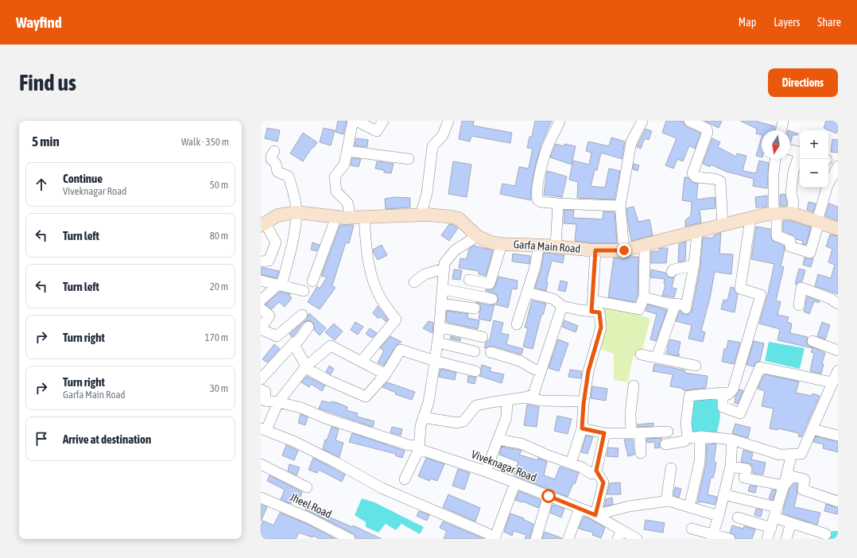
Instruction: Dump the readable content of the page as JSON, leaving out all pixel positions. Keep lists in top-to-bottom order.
{
  "streets": {
    "main road": ["Garfa Main Road"],
    "street": ["Viveknagar Road", "Jheel Road"]
  },
  "north": "bottom",
  "page": {
    "header": "Wayfind",
    "nav": ["Map", "Layers", "Share"],
    "buttons": "Directions",
    "title": "Find us",
    "heading": ["5 min", "Walk · 350 m"],
    "map_buttons": ["+", "−"],
    "list": [
      ["Continue", "Viveknagar Road", "50 m"],
      ["Turn left", "80 m"],
      ["Turn left", "20 m"],
      ["Turn right", "170 m"],
      ["Turn right", "Garfa Main Road", "30 m"],
      "Arrive at destination"
    ]
  }
}
